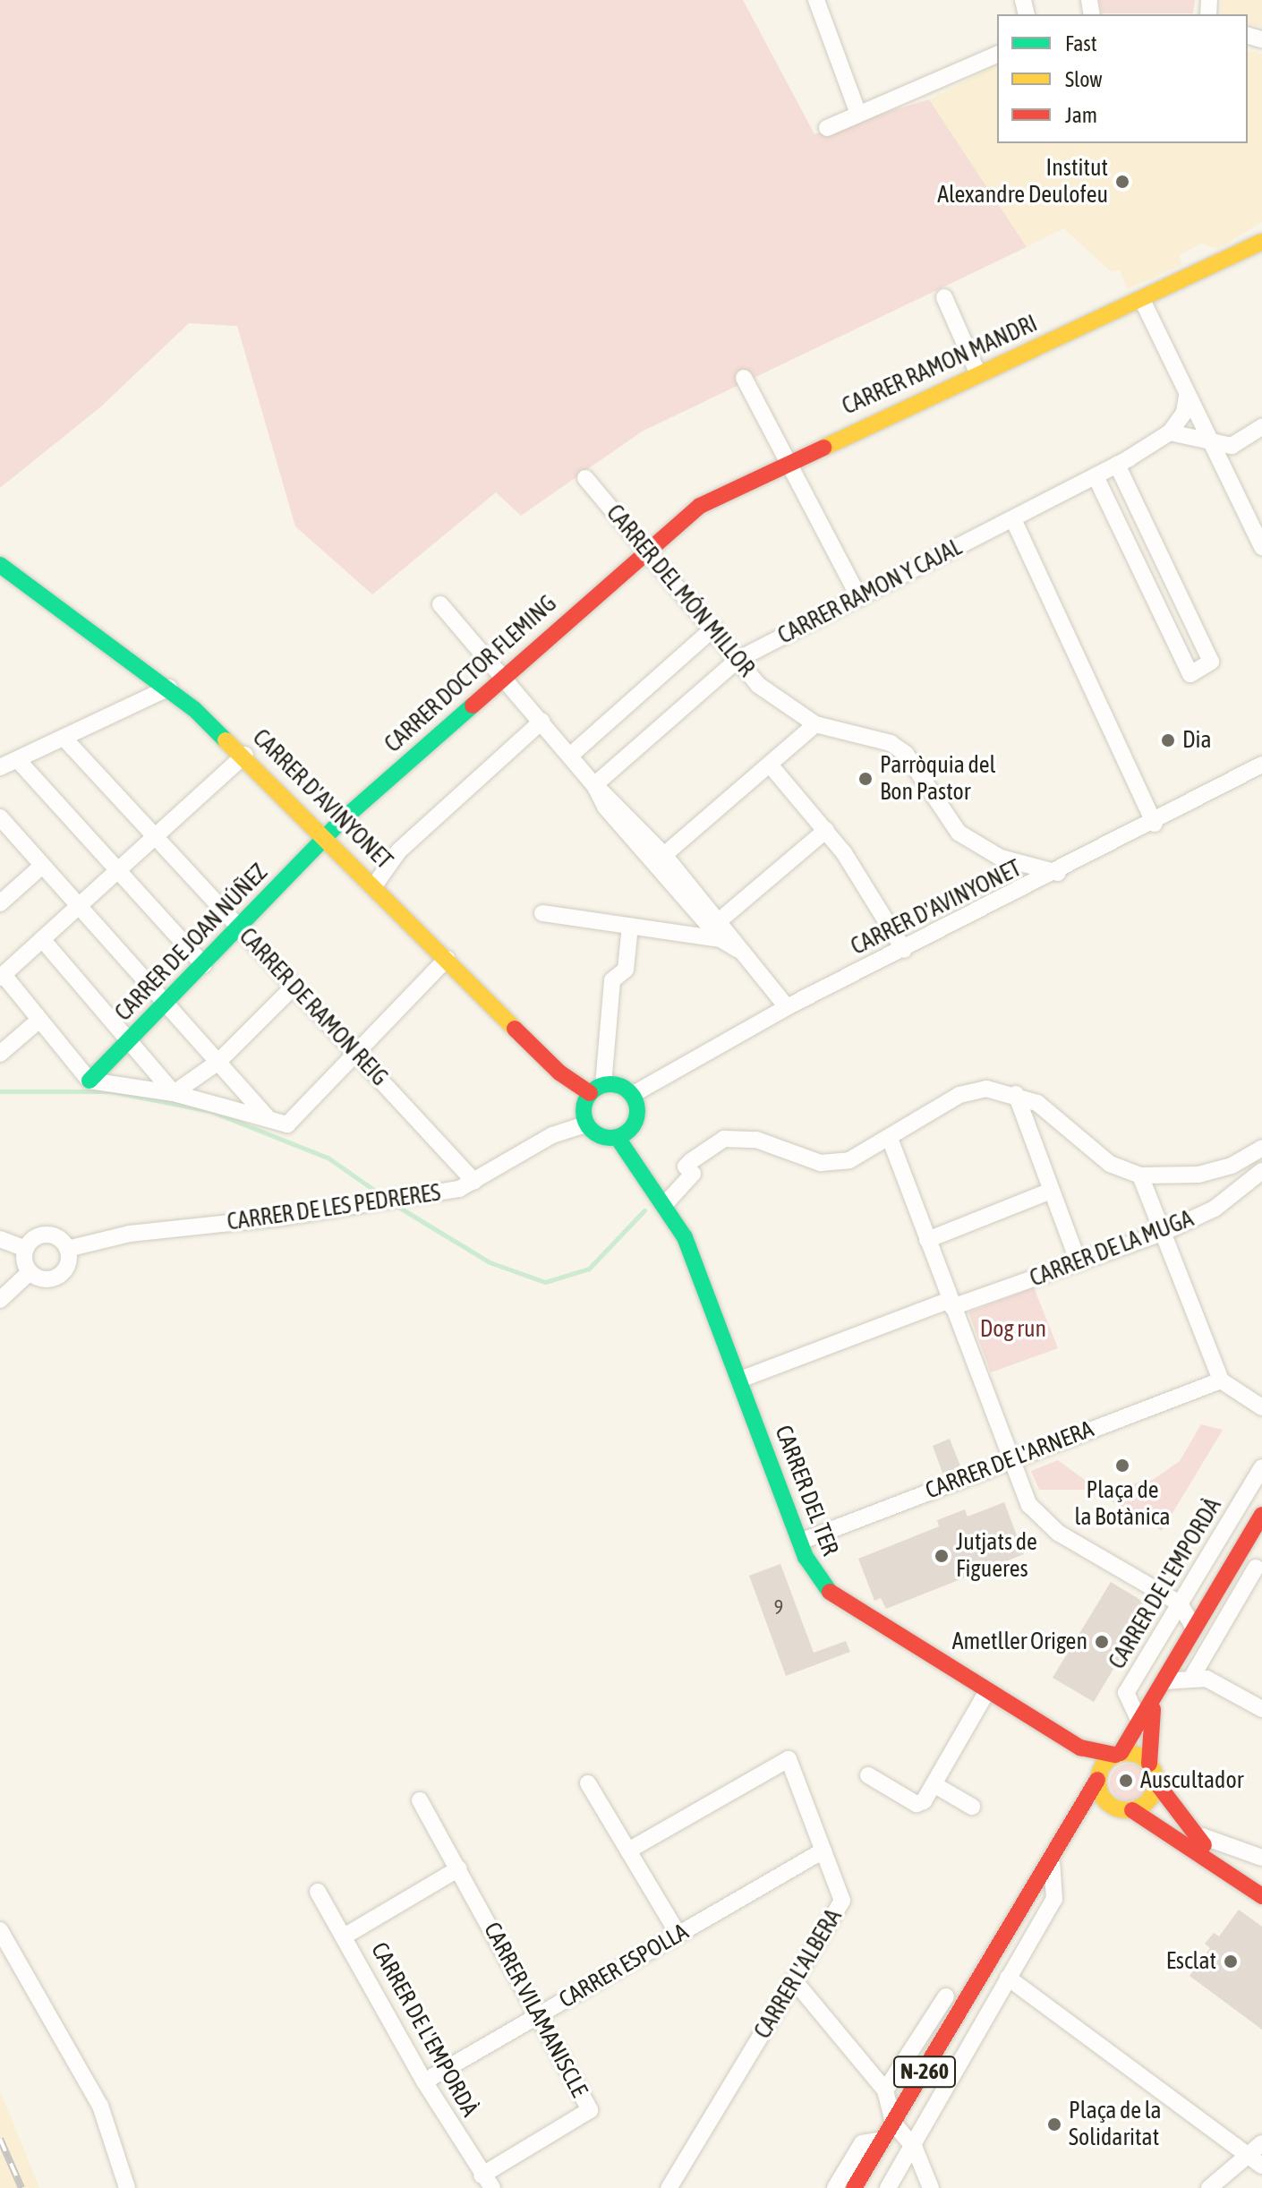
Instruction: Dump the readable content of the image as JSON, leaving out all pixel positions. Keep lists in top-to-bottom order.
{
  "streets": {
    "street": [
      "CARRER RAMON MANDRI",
      "CARRER DEL MÓN MILLOR",
      "CARRER RAMON Y CAJAL",
      "CARRER DOCTOR FLEMING",
      "CARRER D'AVINYONET",
      "CARRER DE JOAN NÚÑEZ",
      "CARRER DE RAMON REIG",
      "CARRER DE LES PEDRERES",
      "CARRER DE LA MUGA",
      "CARRER DE L'ARNERA",
      "CARRER DEL TER",
      "CARRER DE L'EMPORDÀ",
      "CARRER ESPOLLA",
      "CARRER L'ALBERA",
      "CARRER VILAMANISCLE",
      "N-260"
    ]
  },
  "crossings": [
    ["CARRER RAMON MANDRI", "CARRER DEL MÓN MILLOR"],
    ["CARRER RAMON MANDRI", "CARRER DOCTOR FLEMING"],
    ["CARRER DEL MÓN MILLOR", "CARRER RAMON Y CAJAL"],
    ["CARRER DEL MÓN MILLOR", "CARRER DOCTOR FLEMING"],
    ["CARRER DEL MÓN MILLOR", "CARRER D'AVINYONET"],
    ["CARRER DOCTOR FLEMING", "CARRER D'AVINYONET"],
    ["CARRER DOCTOR FLEMING", "CARRER DE JOAN NÚÑEZ"],
    ["CARRER D'AVINYONET", "CARRER DE JOAN NÚÑEZ"],
    ["CARRER D'AVINYONET", "CARRER DE LES PEDRERES"],
    ["CARRER D'AVINYONET", "CARRER DEL TER"],
    ["CARRER DE JOAN NÚÑEZ", "CARRER DE RAMON REIG"],
    ["CARRER DE RAMON REIG", "CARRER DE LES PEDRERES"],
    ["CARRER DE LES PEDRERES", "CARRER DEL TER"],
    ["CARRER DE LA MUGA", "CARRER DEL TER"],
    ["CARRER DE L'ARNERA", "CARRER DEL TER"],
    ["CARRER DE L'EMPORDÀ", "CARRER ESPOLLA"],
    ["CARRER DE L'EMPORDÀ", "CARRER VILAMANISCLE"],
    ["CARRER DE L'EMPORDÀ", "N-260"],
    ["CARRER ESPOLLA", "CARRER L'ALBERA"],
    ["CARRER ESPOLLA", "CARRER VILAMANISCLE"]
  ],
  "parks": ["Dog run"],
  "places": [
    "Institut Alexandre Deulofeu",
    "Dia",
    "Parròquia del Bon Pastor",
    "Plaça de la Botànica",
    "Jutjats de Figueres",
    "Ametller Origen",
    "Auscultador",
    "Esclat",
    "Plaça de la Solidaritat"
  ],
  "house_numbers": ["9"],
  "legend": ["Fast", "Slow", "Jam"]
}
